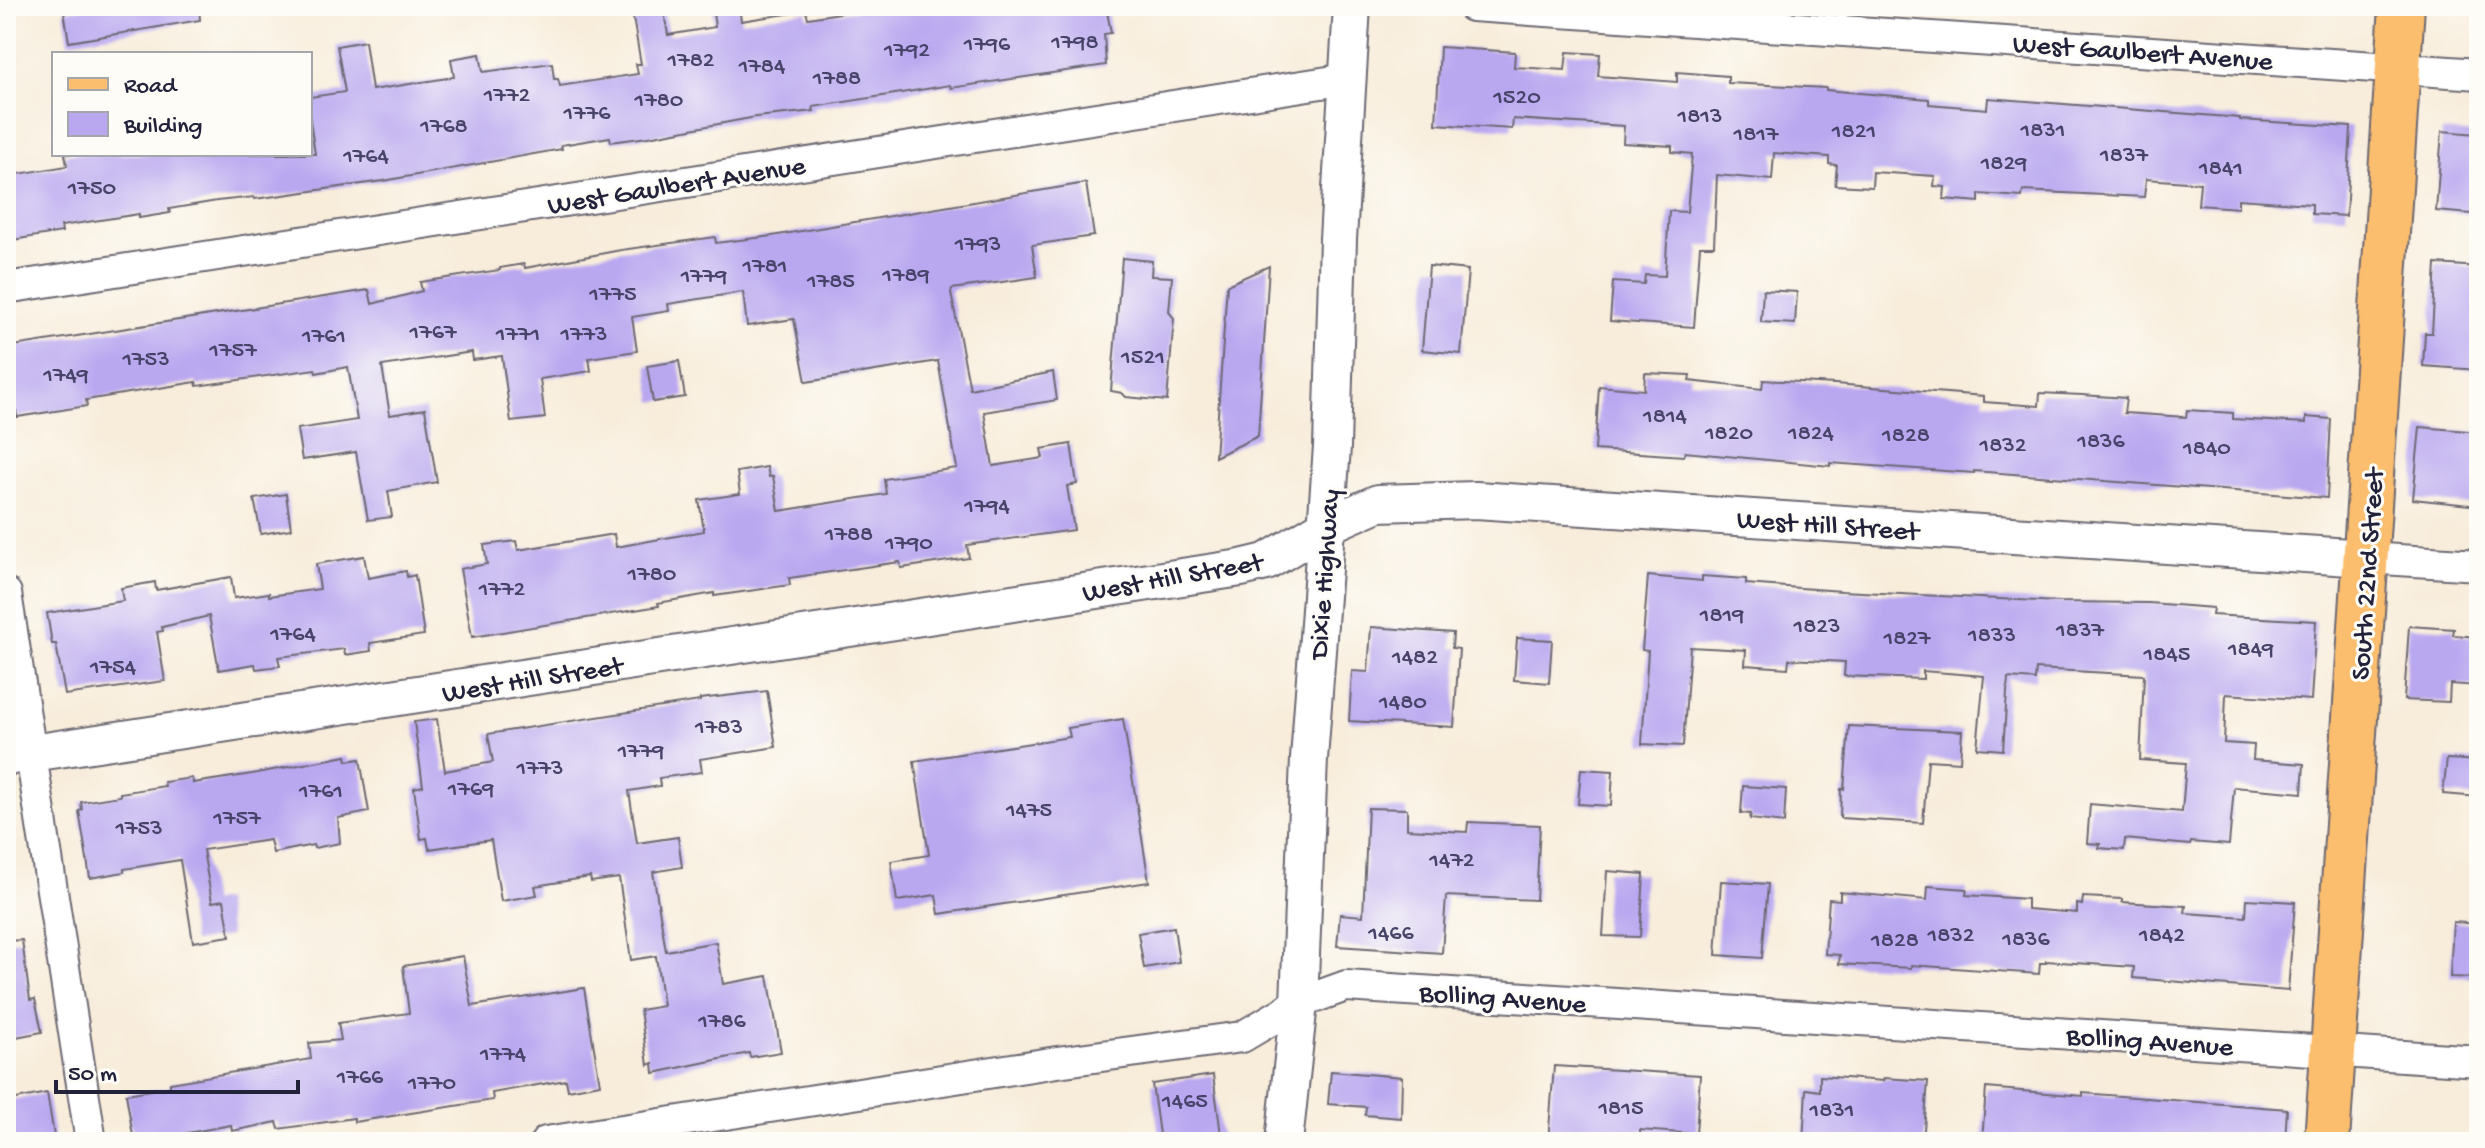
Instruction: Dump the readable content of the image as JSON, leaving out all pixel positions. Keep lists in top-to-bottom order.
{
  "streets": {
    "main road": ["South 22nd Street"],
    "street": [
      "West Gaulbert Avenue",
      "West Hill Street",
      "Dixie Highway",
      "Bolling Avenue"
    ]
  },
  "crossings": [
    ["West Gaulbert Avenue", "Dixie Highway"],
    ["West Gaulbert Avenue", "South 22nd Street"],
    ["West Hill Street", "Dixie Highway"],
    ["West Hill Street", "South 22nd Street"],
    ["Dixie Highway", "Bolling Avenue"],
    ["South 22nd Street", "Bolling Avenue"]
  ],
  "house_numbers": [
    "1798",
    "1796",
    "1792",
    "1782",
    "1784",
    "1788",
    "1772",
    "1520",
    "1780",
    "1776",
    "1813",
    "1768",
    "1831",
    "1821",
    "1817",
    "1837",
    "1764",
    "1829",
    "1841",
    "1750",
    "1793",
    "1781",
    "1789",
    "1779",
    "1785",
    "1775",
    "1767",
    "1771",
    "1773",
    "1761",
    "1757",
    "1521",
    "1753",
    "1749",
    "1814",
    "1820",
    "1824",
    "1828",
    "1836",
    "1832",
    "1840",
    "1794",
    "1788",
    "1790",
    "1780",
    "1772",
    "1819",
    "1823",
    "1837",
    "1764",
    "1833",
    "1827",
    "1849",
    "1845",
    "1482",
    "1754",
    "1480",
    "1783",
    "1779",
    "1773",
    "1769",
    "1761",
    "1475",
    "1757",
    "1753",
    "1472",
    "1466",
    "1832",
    "1842",
    "1836",
    "1828",
    "1786",
    "1774",
    "1766",
    "1770",
    "1465",
    "1815",
    "1831"
  ],
  "legend": ["Road", "Building"],
  "scale_bar": "50 m"
}
